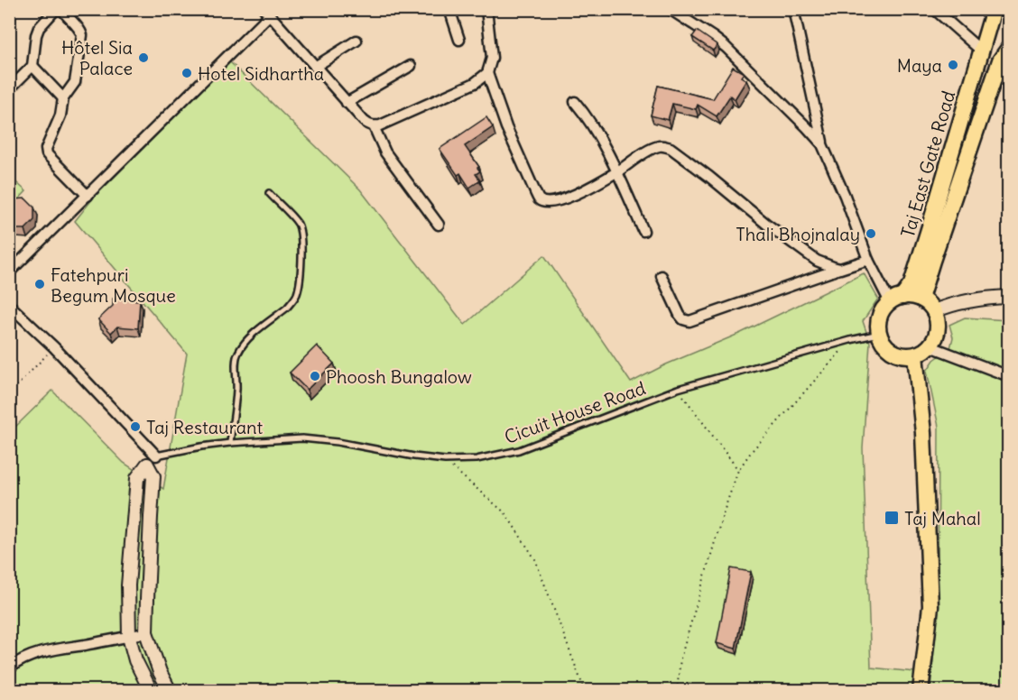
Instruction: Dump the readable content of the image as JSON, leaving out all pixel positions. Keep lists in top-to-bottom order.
{
  "streets": {
    "main road": ["Taj East Gate Road"],
    "lane": ["Cicuit House Road"]
  },
  "crossings": [
    ["Taj East Gate Road", "Cicuit House Road"]
  ],
  "places": {
    "other": [
      "Hôtel Sia Palace",
      "Maya",
      "Hotel Sidhartha",
      "Thali Bhojnalay",
      "Fatehpuri Begum Mosque",
      "Phoosh Bungalow",
      "Taj Restaurant"
    ],
    "transit": ["Taj Mahal"]
  }
}
